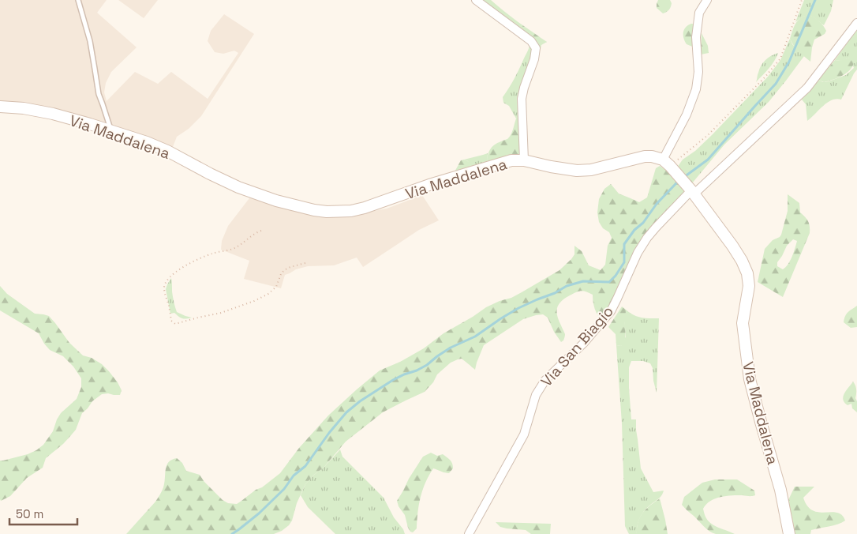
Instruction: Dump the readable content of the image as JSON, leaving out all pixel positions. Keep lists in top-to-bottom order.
{
  "streets": {
    "street": ["Via Maddalena", "Via San Biagio"]
  },
  "crossings": [
    ["Via Maddalena", "Via San Biagio"]
  ],
  "scale_bar": "50 m"
}
